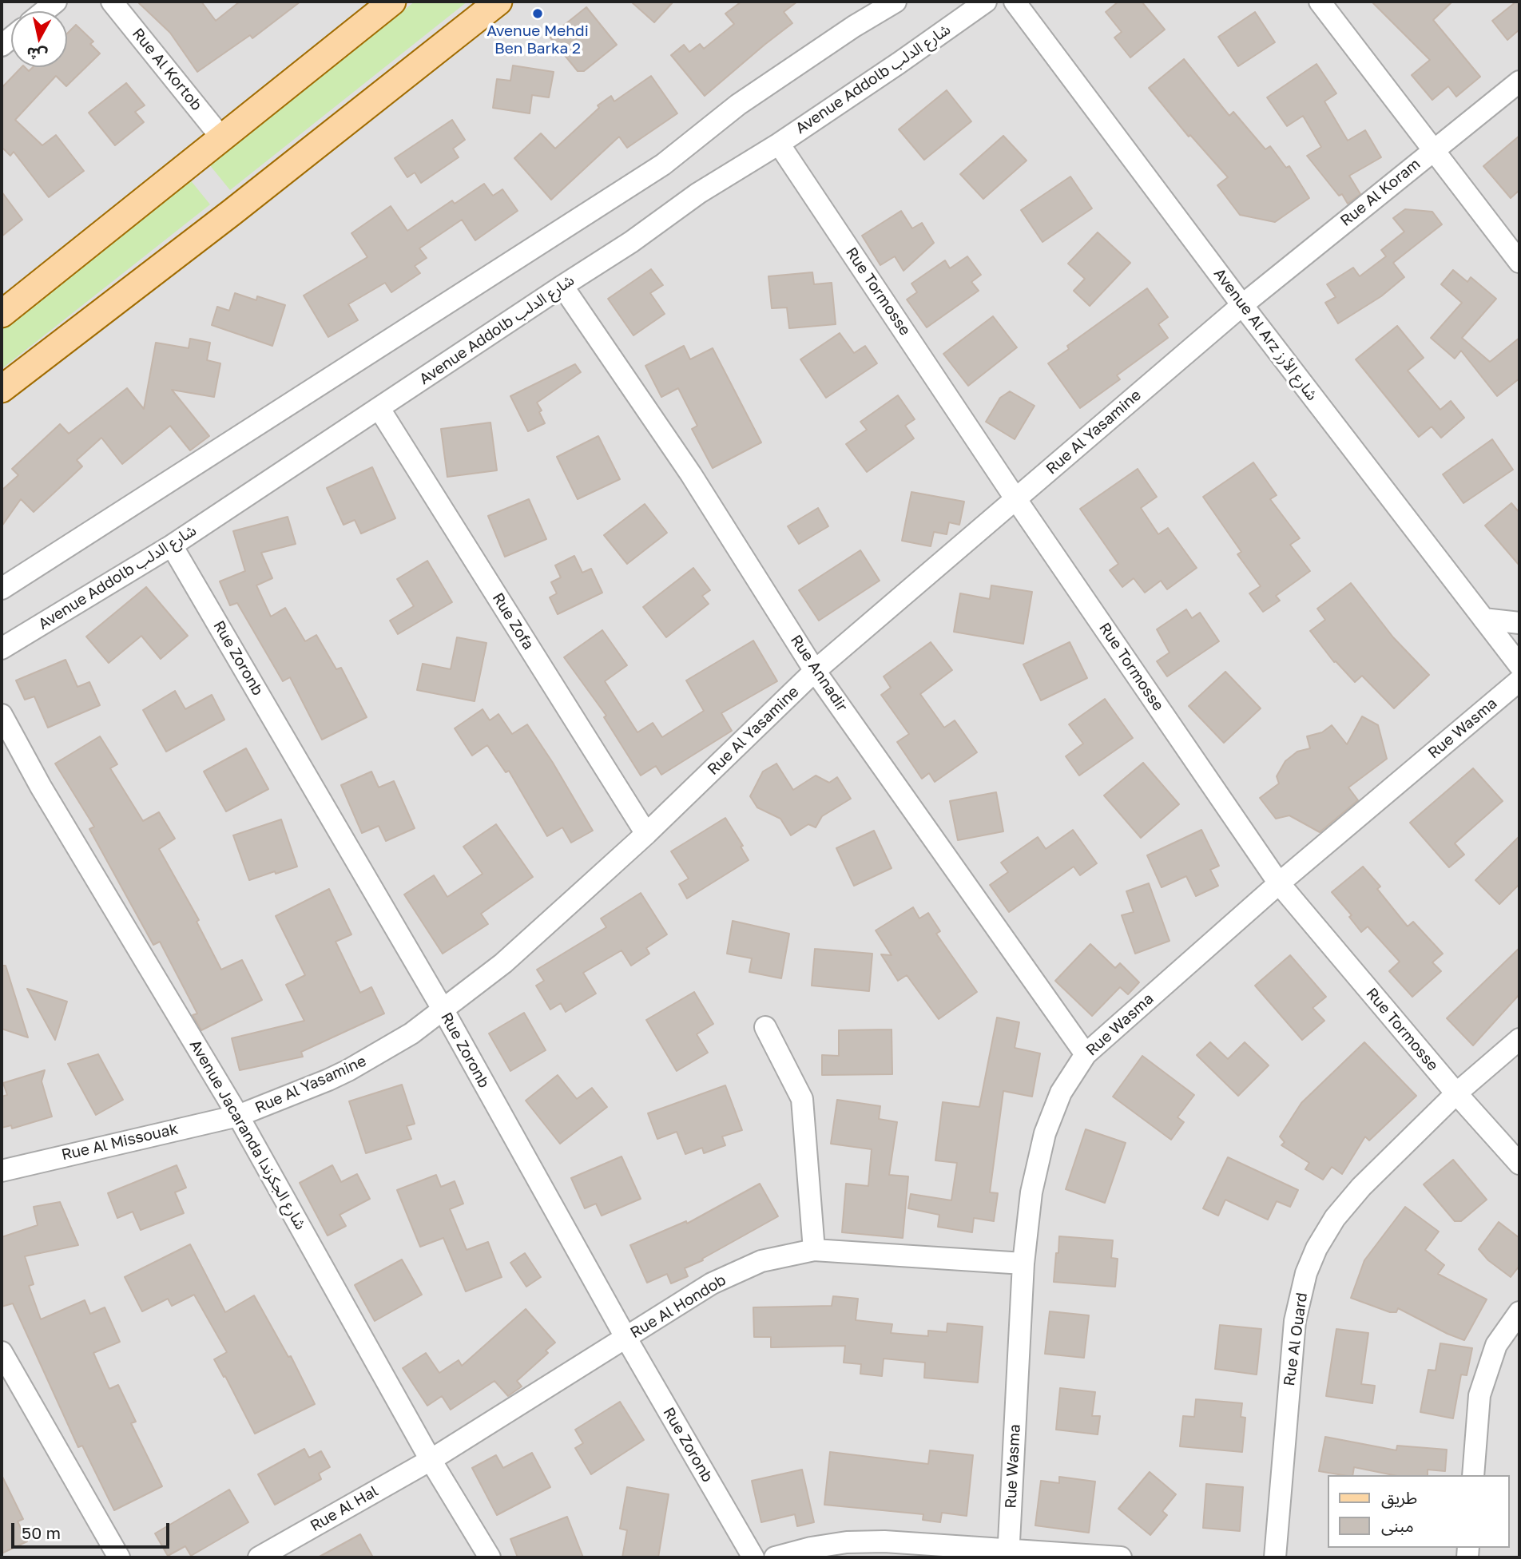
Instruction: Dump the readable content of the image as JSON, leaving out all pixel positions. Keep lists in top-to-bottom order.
{
  "streets": {
    "street": [
      "Rue Al Kortob",
      "Avenue Addolb شارع الدلب",
      "Rue Al Koram",
      "Rue Tormosse",
      "Avenue Al Arz شارع الأرز",
      "Rue Al Yasamine",
      "Rue Zofa",
      "Rue Zoronb",
      "Rue Annadir",
      "Rue Wasma",
      "Avenue Jacaranda شارع الجكرندا",
      "Rue Al Missouak",
      "Rue Al Hondob",
      "Rue Al Ouard",
      "Rue Al Hal"
    ]
  },
  "crossings": [
    ["Avenue Addolb شارع الدلب", "Rue Tormosse"],
    ["Avenue Addolb شارع الدلب", "Rue Zofa"],
    ["Avenue Addolb شارع الدلب", "Rue Zoronb"],
    ["Avenue Addolb شارع الدلب", "Rue Annadir"],
    ["Rue Al Koram", "Avenue Al Arz شارع الأرز"],
    ["Rue Al Koram", "Rue Al Yasamine"],
    ["Rue Tormosse", "Rue Al Yasamine"],
    ["Rue Tormosse", "Rue Wasma"],
    ["Rue Tormosse", "Rue Al Ouard"],
    ["Avenue Al Arz شارع الأرز", "Rue Al Yasamine"],
    ["Rue Al Yasamine", "Rue Zofa"],
    ["Rue Al Yasamine", "Rue Zoronb"],
    ["Rue Al Yasamine", "Rue Annadir"],
    ["Rue Al Yasamine", "Avenue Jacaranda شارع الجكرندا"],
    ["Rue Al Yasamine", "Rue Al Missouak"],
    ["Rue Zoronb", "Rue Al Hondob"],
    ["Rue Annadir", "Rue Wasma"],
    ["Rue Wasma", "Rue Al Hondob"],
    ["Avenue Jacaranda شارع الجكرندا", "Rue Al Missouak"],
    ["Avenue Jacaranda شارع الجكرندا", "Rue Al Hondob"],
    ["Avenue Jacaranda شارع الجكرندا", "Rue Al Hal"],
    ["Rue Al Hondob", "Rue Al Hal"]
  ],
  "places": ["Avenue Mehdi Ben Barka 2"],
  "legend": ["طريق", "مبنى"],
  "scale_bar": "50 m",
  "north": "bottom"
}
